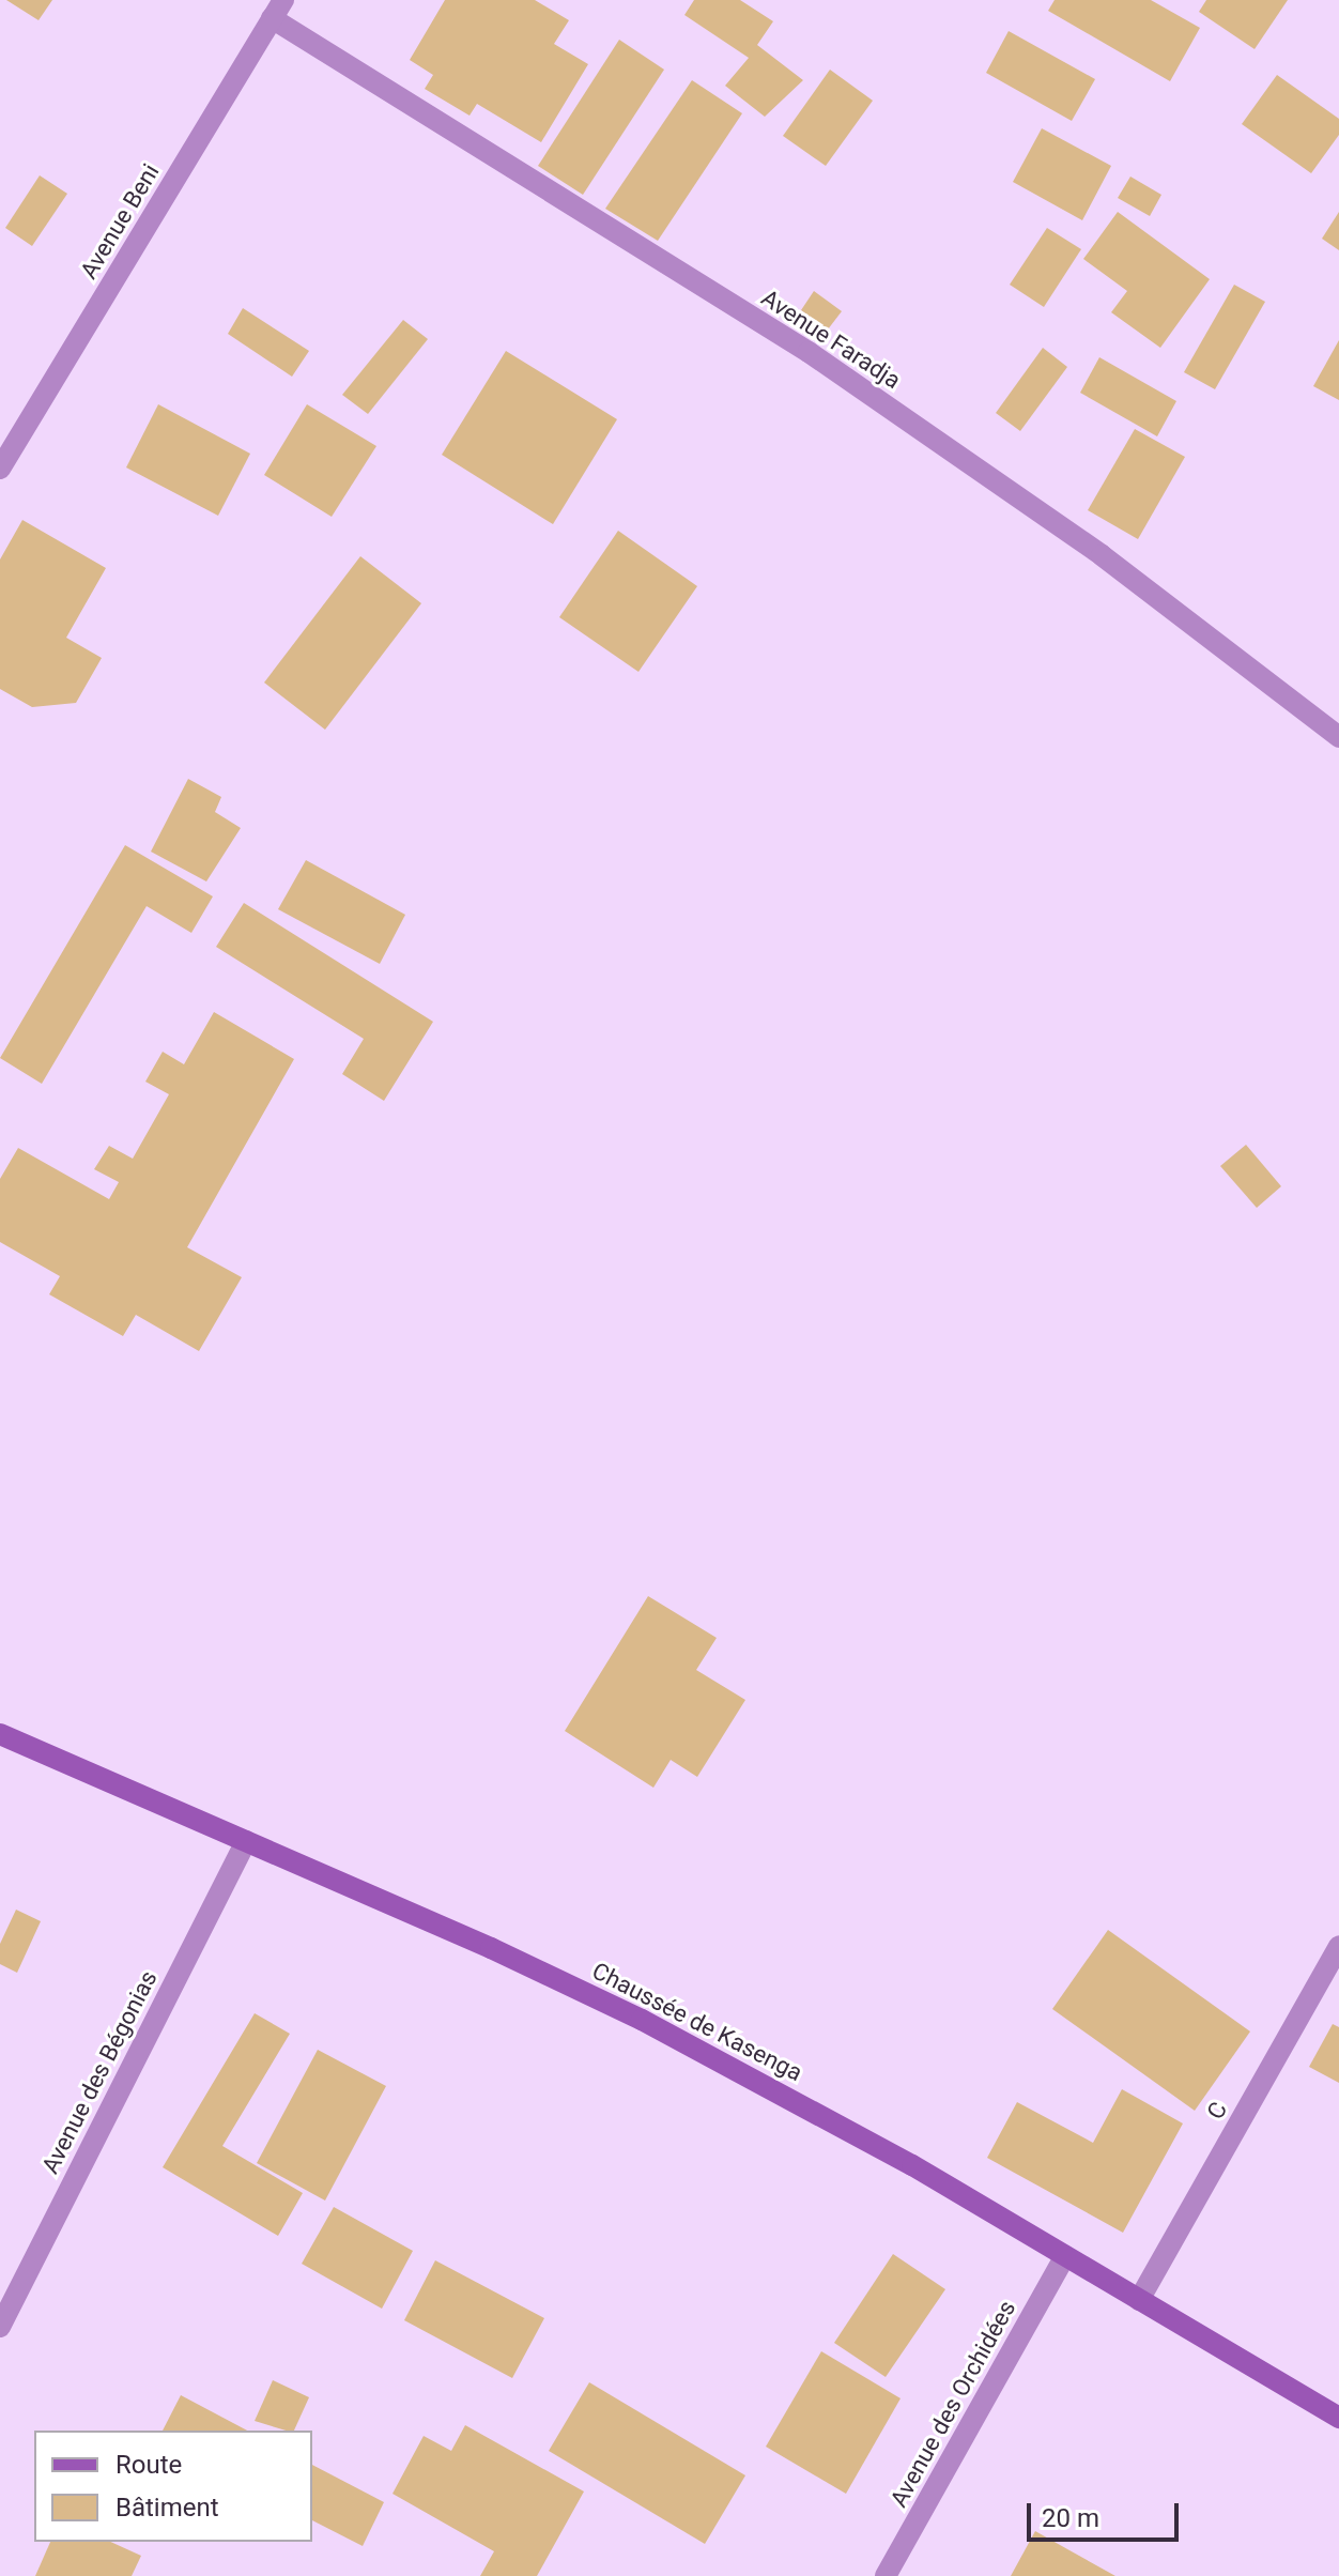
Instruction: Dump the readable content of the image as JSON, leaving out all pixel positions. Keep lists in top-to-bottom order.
{
  "streets": {
    "main road": ["Chaussée de Kasenga"],
    "street": [
      "Avenue Beni",
      "Avenue Faradja",
      "Avenue des Bégonias",
      "C",
      "Avenue des Orchidées"
    ]
  },
  "crossings": [
    ["Avenue Beni", "Avenue Faradja"],
    ["Chaussée de Kasenga", "Avenue des Bégonias"],
    ["Chaussée de Kasenga", "C"],
    ["Chaussée de Kasenga", "Avenue des Orchidées"]
  ],
  "legend": ["Route", "Bâtiment"],
  "scale_bar": "20 m"
}
